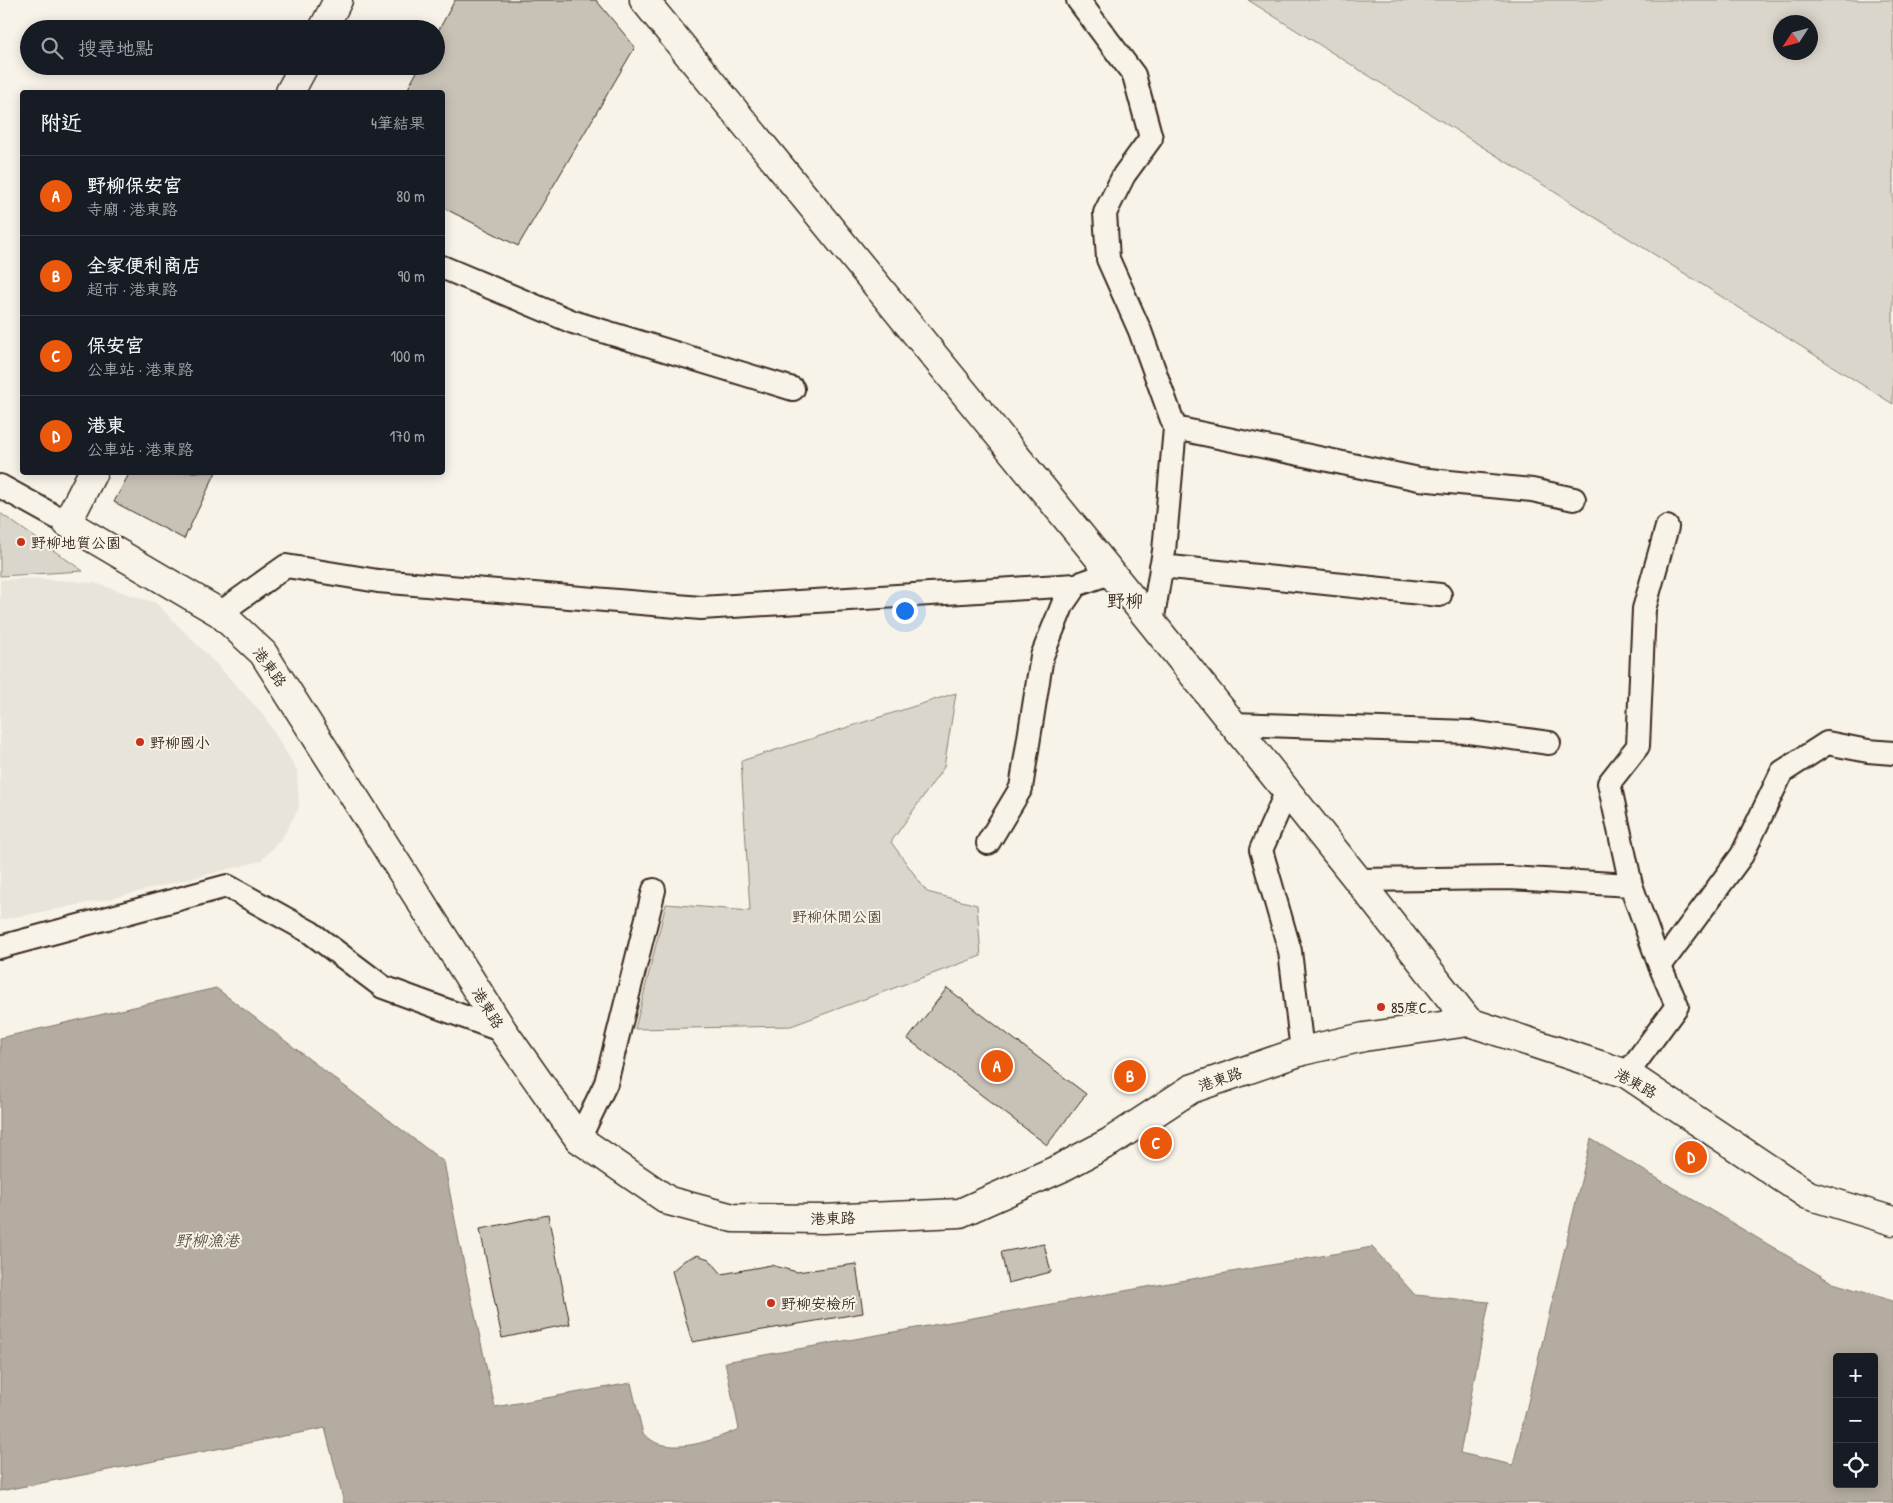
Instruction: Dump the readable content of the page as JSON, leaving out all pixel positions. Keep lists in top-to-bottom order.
{
  "streets": {
    "street": ["港東路"]
  },
  "districts": ["野柳"],
  "water": ["野柳漁港"],
  "parks": ["野柳休閒公園"],
  "places": [
    "野柳地質公園",
    "野柳國小",
    "85度C",
    "野柳安檢所"
  ],
  "north": "bottom left",
  "page": {
    "search": "搜尋地點",
    "heading": ["附近", "4筆結果"],
    "list": [
      {
        "mark": "A",
        "name": "野柳保安宮",
        "note": "寺廟 · 港東路",
        "value": "80 m"
      },
      {
        "mark": "B",
        "name": "全家便利商店",
        "note": "超市 · 港東路",
        "value": "90 m"
      },
      {
        "mark": "C",
        "name": "保安宮",
        "note": "公車站 · 港東路",
        "value": "100 m"
      },
      {
        "mark": "D",
        "name": "港東",
        "note": "公車站 · 港東路",
        "value": "170 m"
      }
    ],
    "pins": [
      "A",
      "B",
      "C",
      "D"
    ],
    "map_buttons": ["+", "−"]
  }
}
